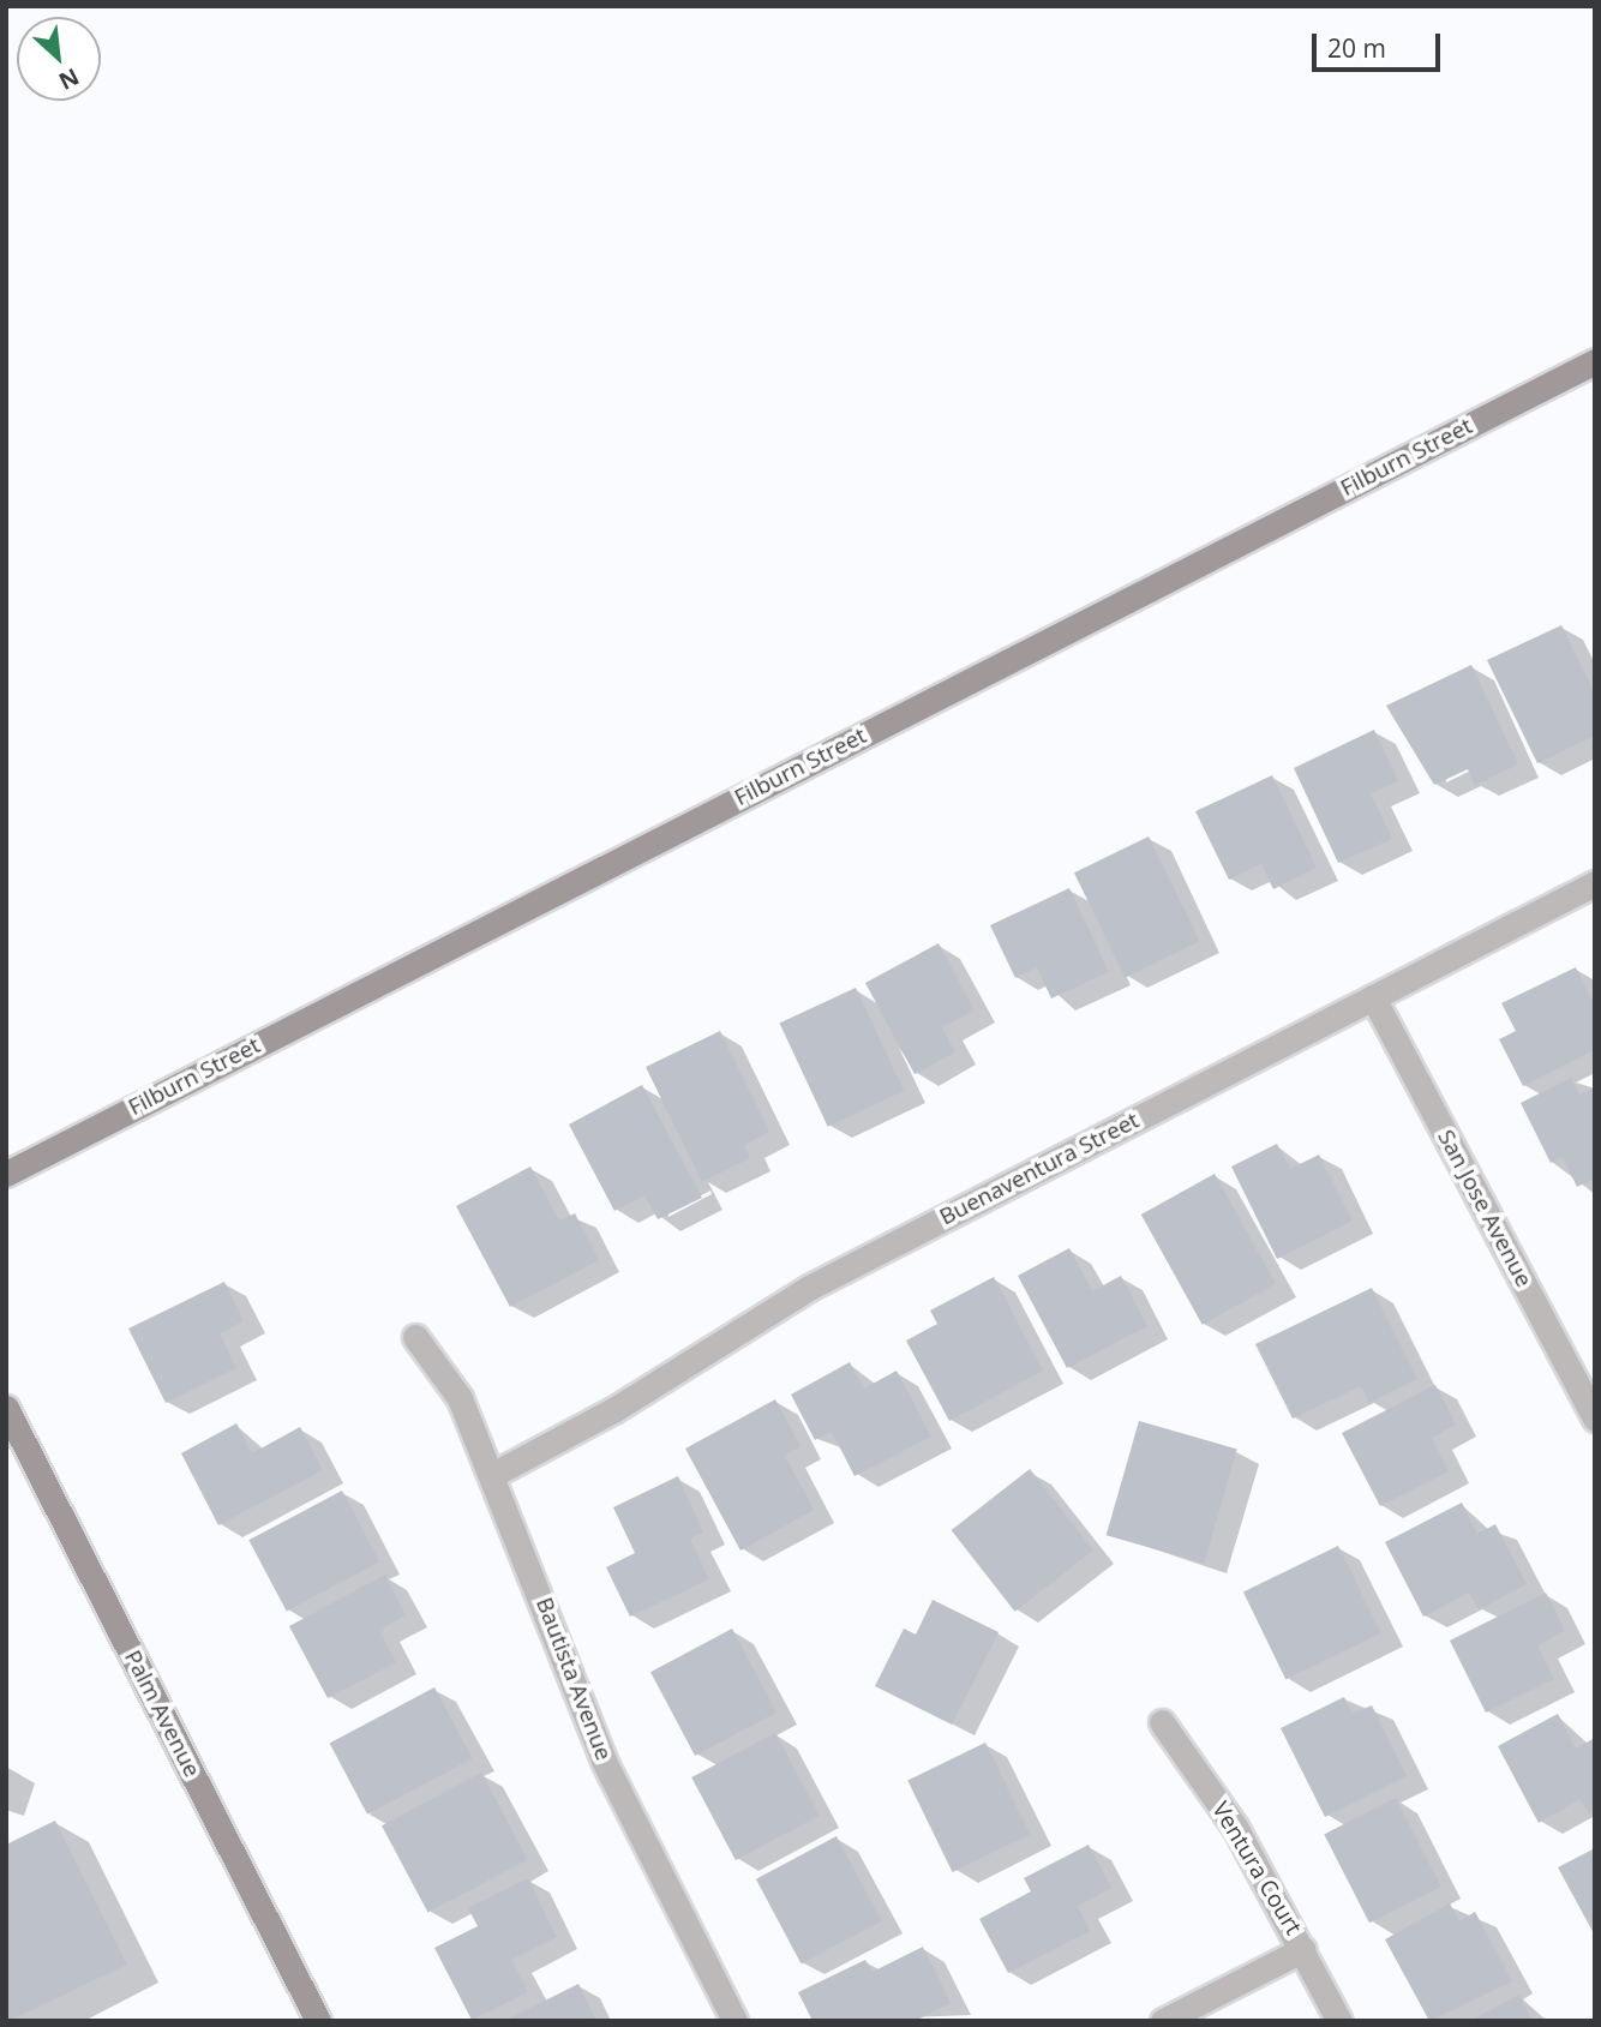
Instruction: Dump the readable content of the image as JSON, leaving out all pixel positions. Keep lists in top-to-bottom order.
{
  "streets": {
    "street": [
      "Filburn Street",
      "Buenaventura Street",
      "San Jose Avenue",
      "Bautista Avenue",
      "Palm Avenue",
      "Ventura Court"
    ]
  },
  "crossings": [
    ["Buenaventura Street", "San Jose Avenue"],
    ["Buenaventura Street", "Bautista Avenue"]
  ],
  "scale_bar": "20 m",
  "north": "bottom right"
}
